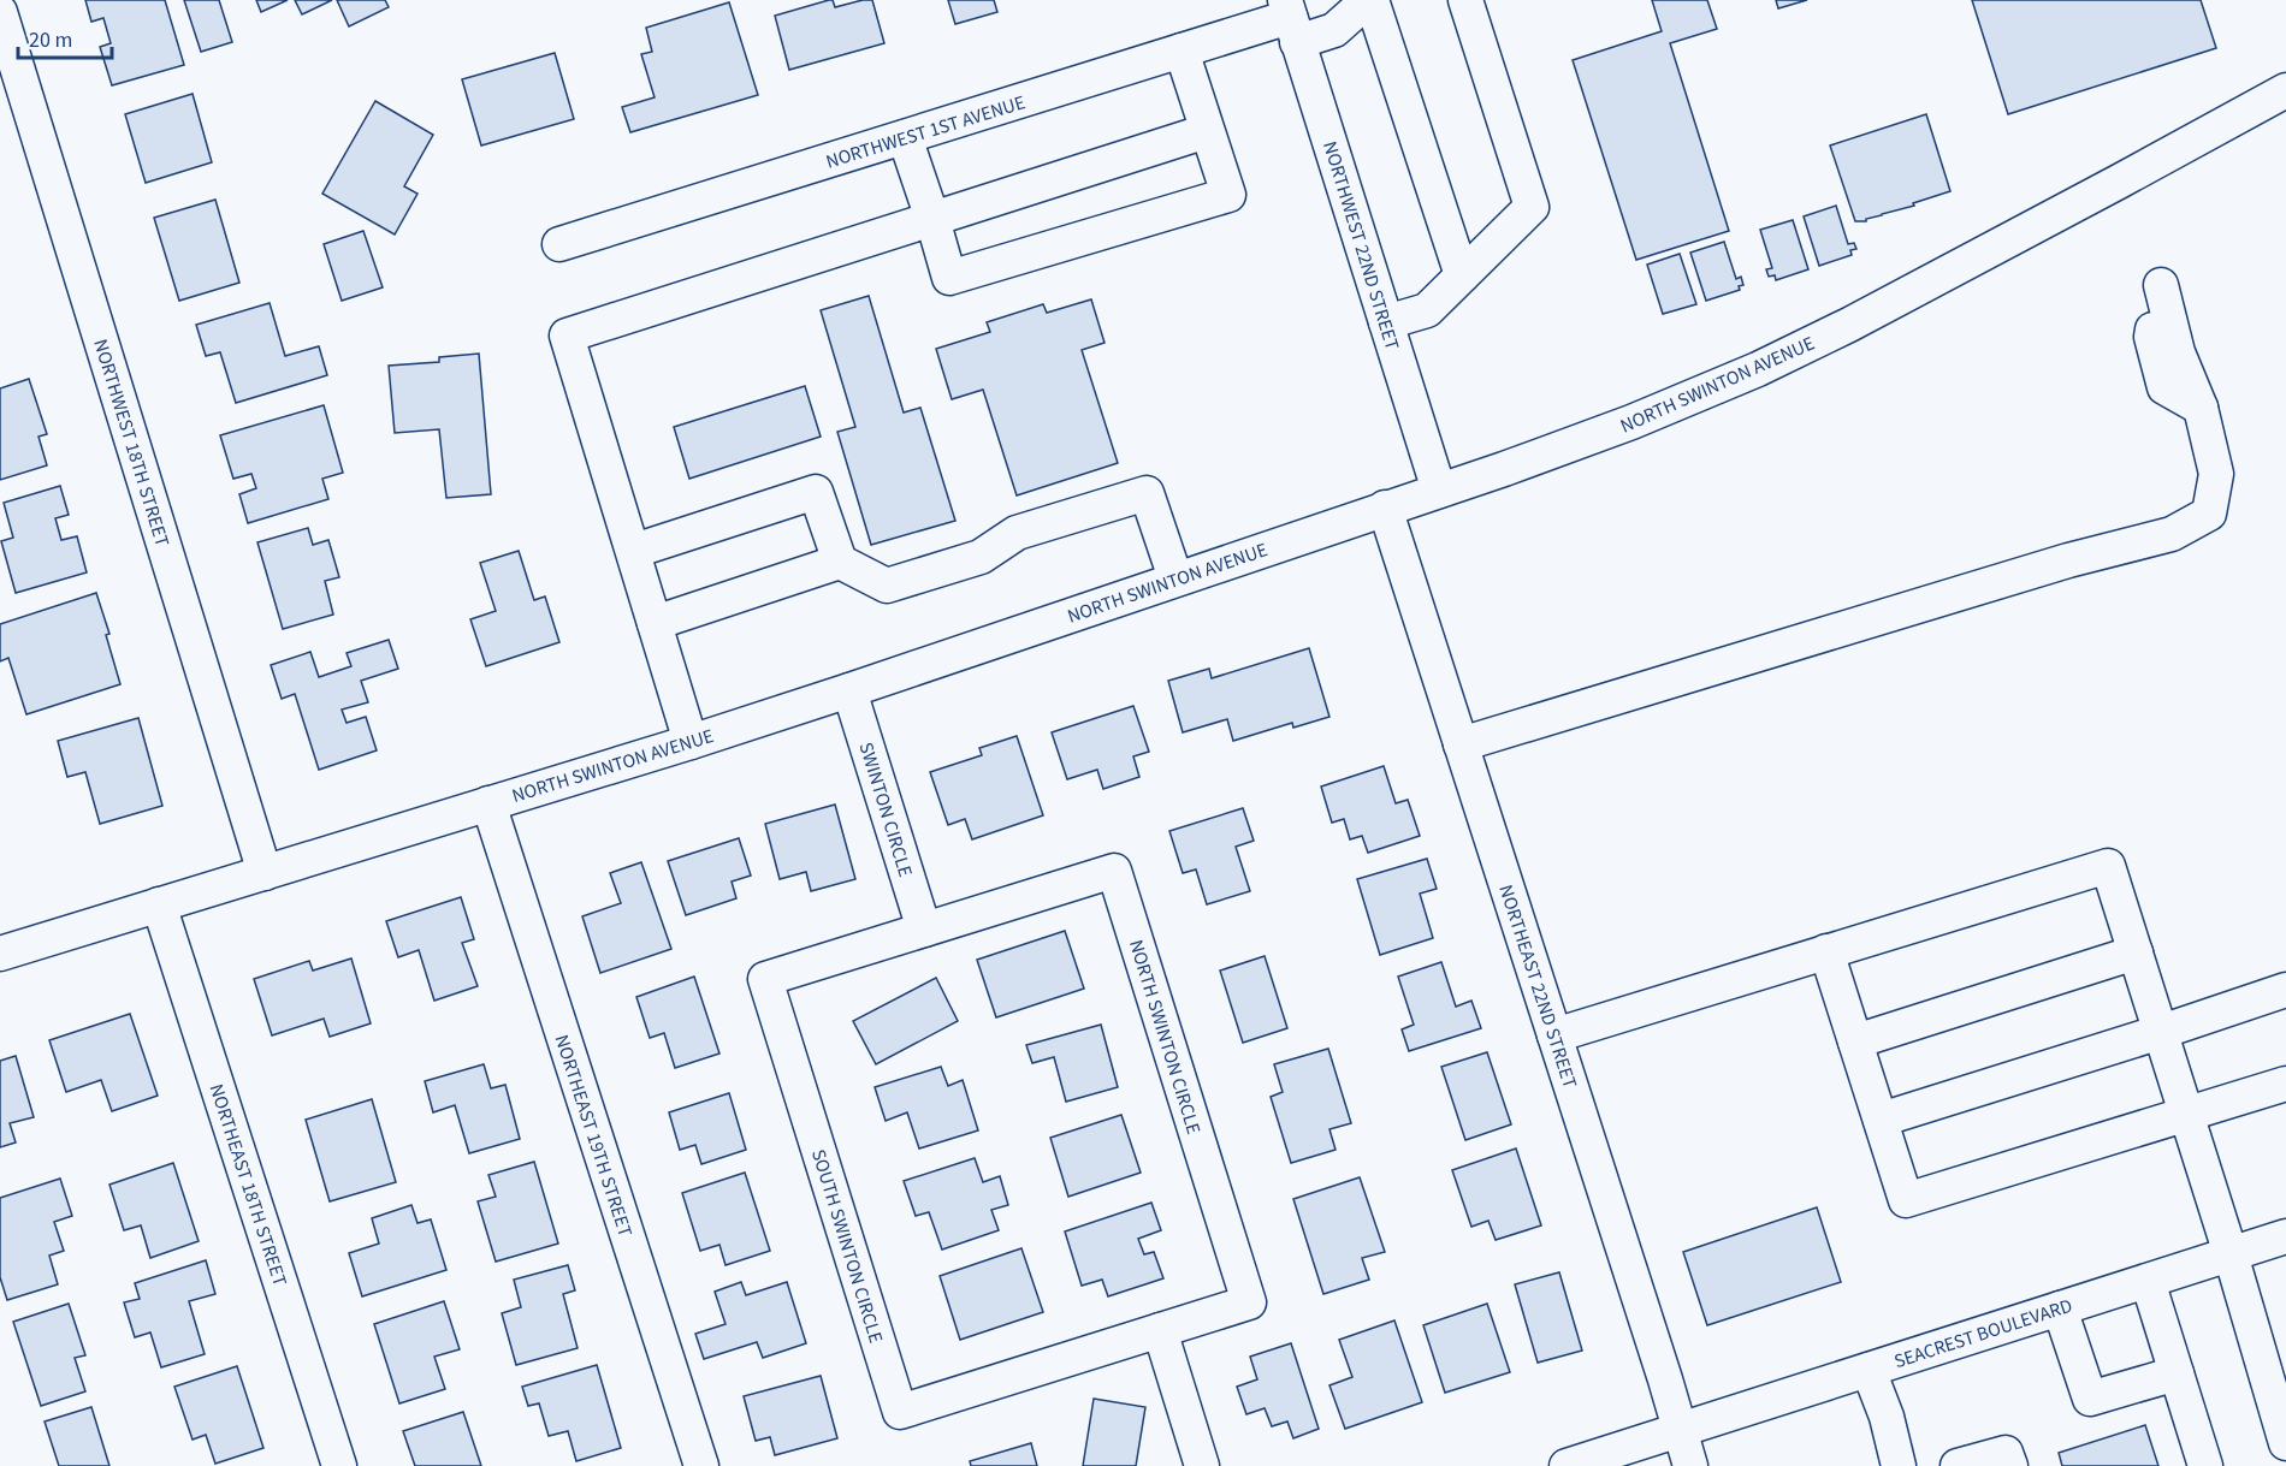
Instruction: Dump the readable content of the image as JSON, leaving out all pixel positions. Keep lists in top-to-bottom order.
{
  "streets": {
    "street": [
      "NORTHWEST 1ST AVENUE",
      "NORTHWEST 22ND STREET",
      "NORTH SWINTON AVENUE",
      "NORTHWEST 18TH STREET",
      "SWINTON CIRCLE",
      "NORTHEAST 22ND STREET",
      "NORTH SWINTON CIRCLE",
      "NORTHEAST 19TH STREET",
      "NORTHEAST 18TH STREET",
      "SOUTH SWINTON CIRCLE",
      "SEACREST BOULEVARD"
    ]
  },
  "crossings": [
    ["NORTHWEST 1ST AVENUE", "NORTHWEST 22ND STREET"],
    ["NORTHWEST 22ND STREET", "NORTH SWINTON AVENUE"],
    ["NORTH SWINTON AVENUE", "NORTHWEST 18TH STREET"],
    ["NORTH SWINTON AVENUE", "SWINTON CIRCLE"],
    ["NORTH SWINTON AVENUE", "NORTHEAST 22ND STREET"],
    ["NORTH SWINTON AVENUE", "NORTHEAST 19TH STREET"],
    ["NORTH SWINTON AVENUE", "NORTHEAST 18TH STREET"],
    ["SWINTON CIRCLE", "NORTH SWINTON CIRCLE"],
    ["SWINTON CIRCLE", "SOUTH SWINTON CIRCLE"],
    ["NORTHEAST 22ND STREET", "SEACREST BOULEVARD"],
    ["NORTH SWINTON CIRCLE", "SOUTH SWINTON CIRCLE"]
  ],
  "scale_bar": "20 m"
}
